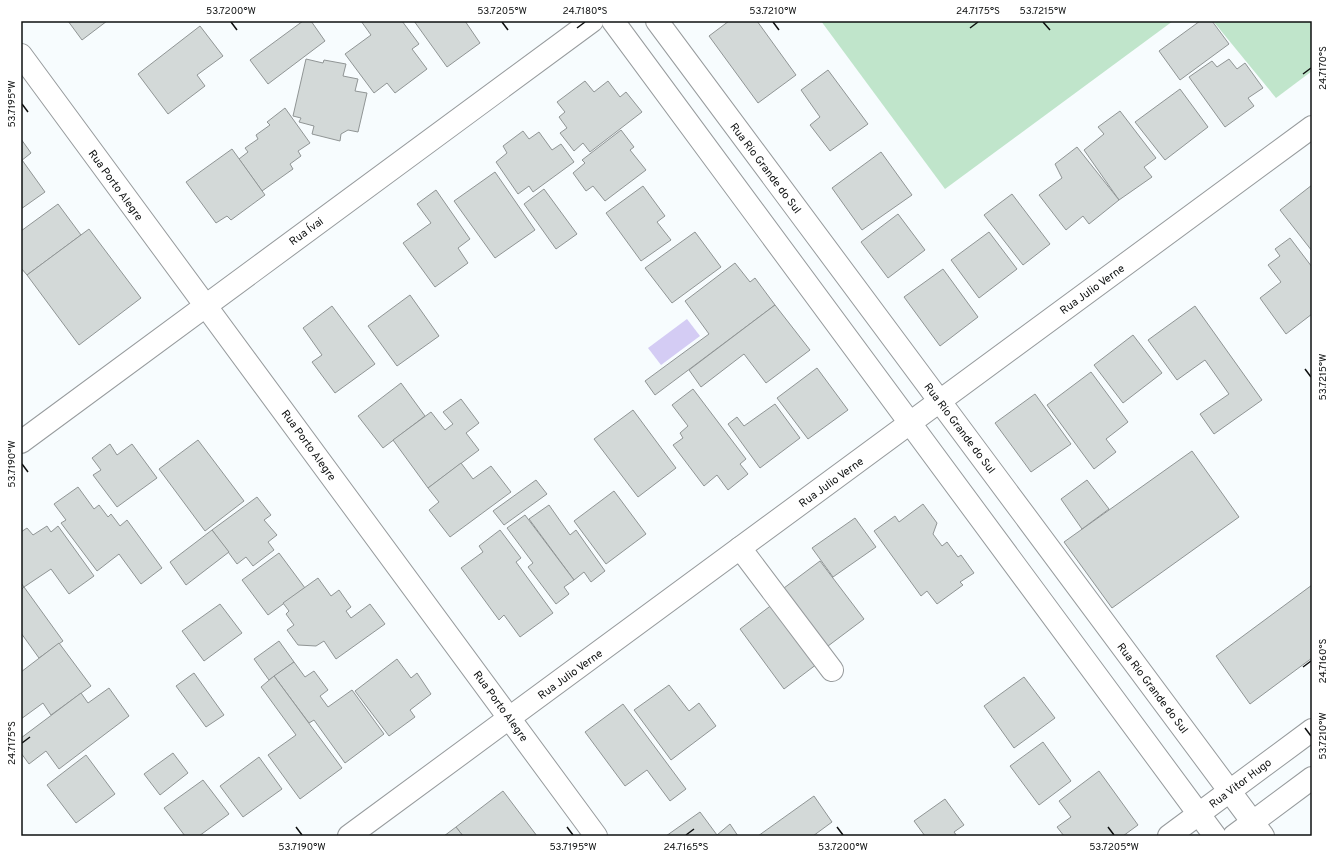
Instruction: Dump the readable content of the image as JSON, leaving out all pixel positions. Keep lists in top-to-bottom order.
{
  "streets": {
    "street": [
      "Rua Rio Grande do Sul",
      "Rua Porto Alegre",
      "Rua Ívai",
      "Rua Julio Verne",
      "Rua Vitor Hugo"
    ]
  },
  "crossings": [
    ["Rua Rio Grande do Sul", "Rua Julio Verne"],
    ["Rua Rio Grande do Sul", "Rua Vitor Hugo"],
    ["Rua Porto Alegre", "Rua Ívai"],
    ["Rua Porto Alegre", "Rua Julio Verne"]
  ],
  "coordinates": [
    "53.7200°W",
    "53.7205°W",
    "24.7180°S",
    "53.7210°W",
    "24.7175°S",
    "53.7215°W",
    "24.7170°S",
    "53.7195°W",
    "53.7190°W",
    "24.7160°S",
    "24.7165°S"
  ]
}
